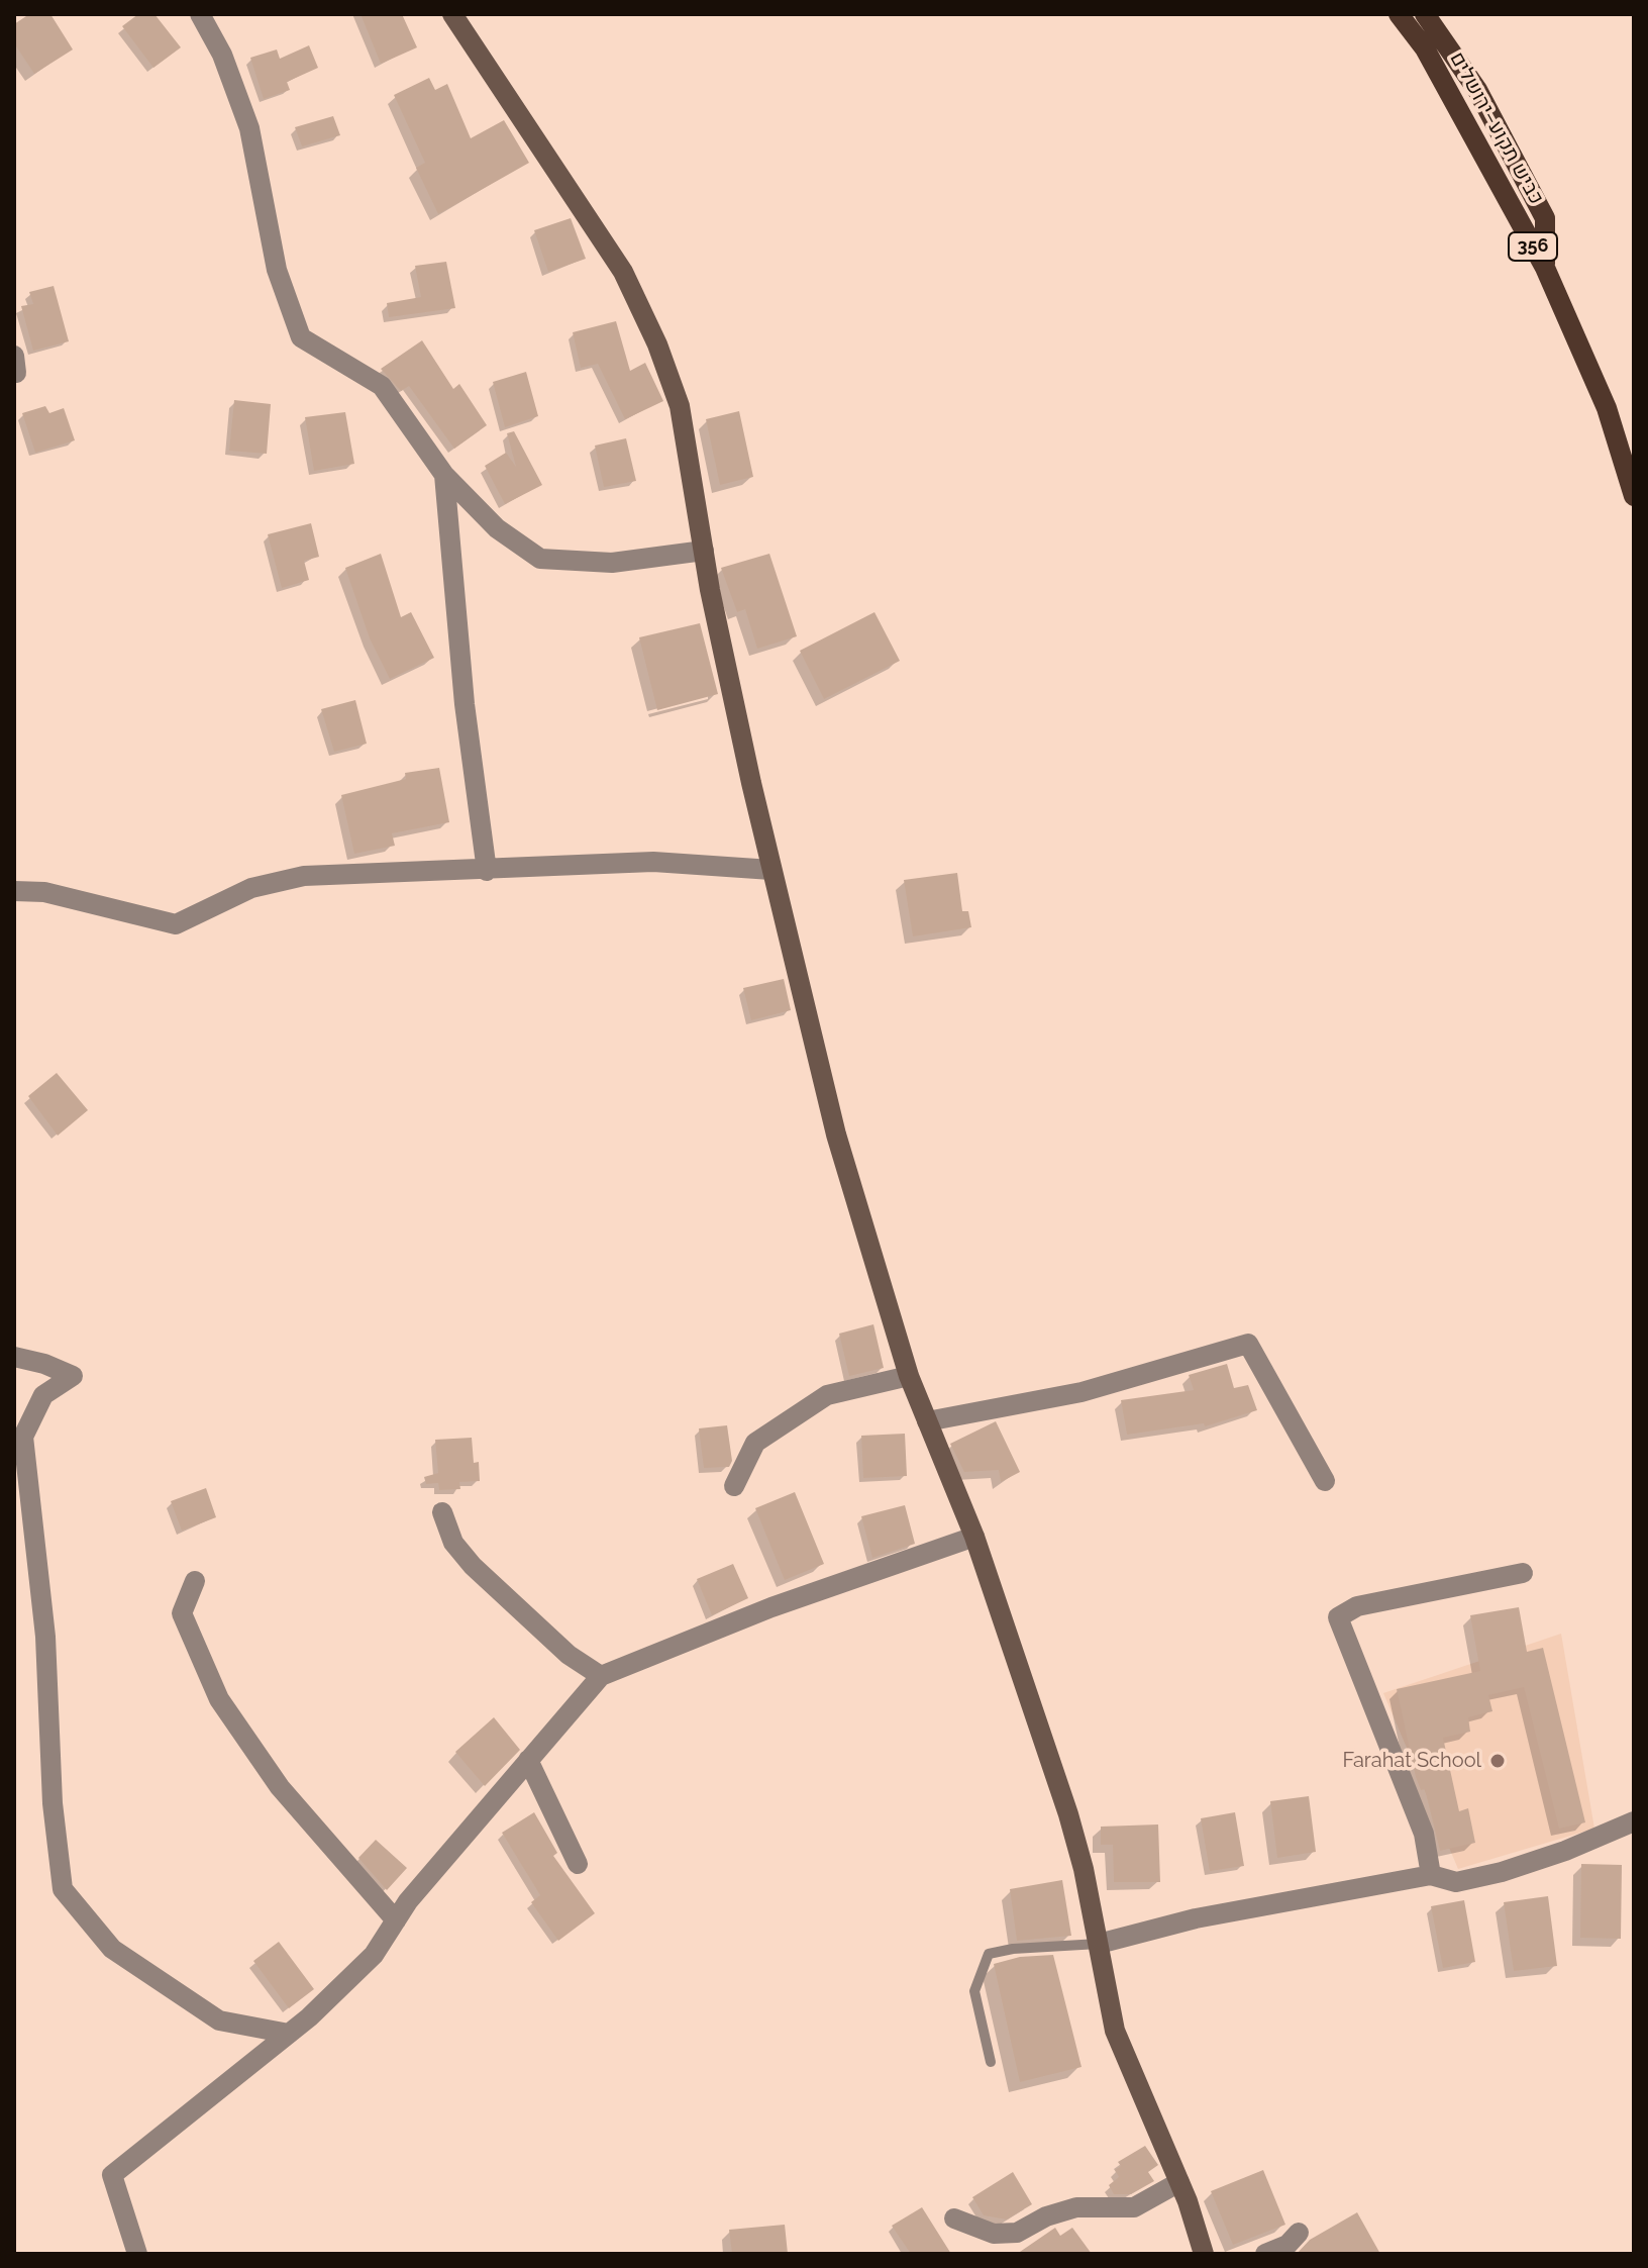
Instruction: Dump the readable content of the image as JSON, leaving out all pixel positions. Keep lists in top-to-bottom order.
{
  "streets": {
    "main road": ["כביש תקוע–ירושלים", "356"]
  },
  "places": ["Farahat School"]
}
